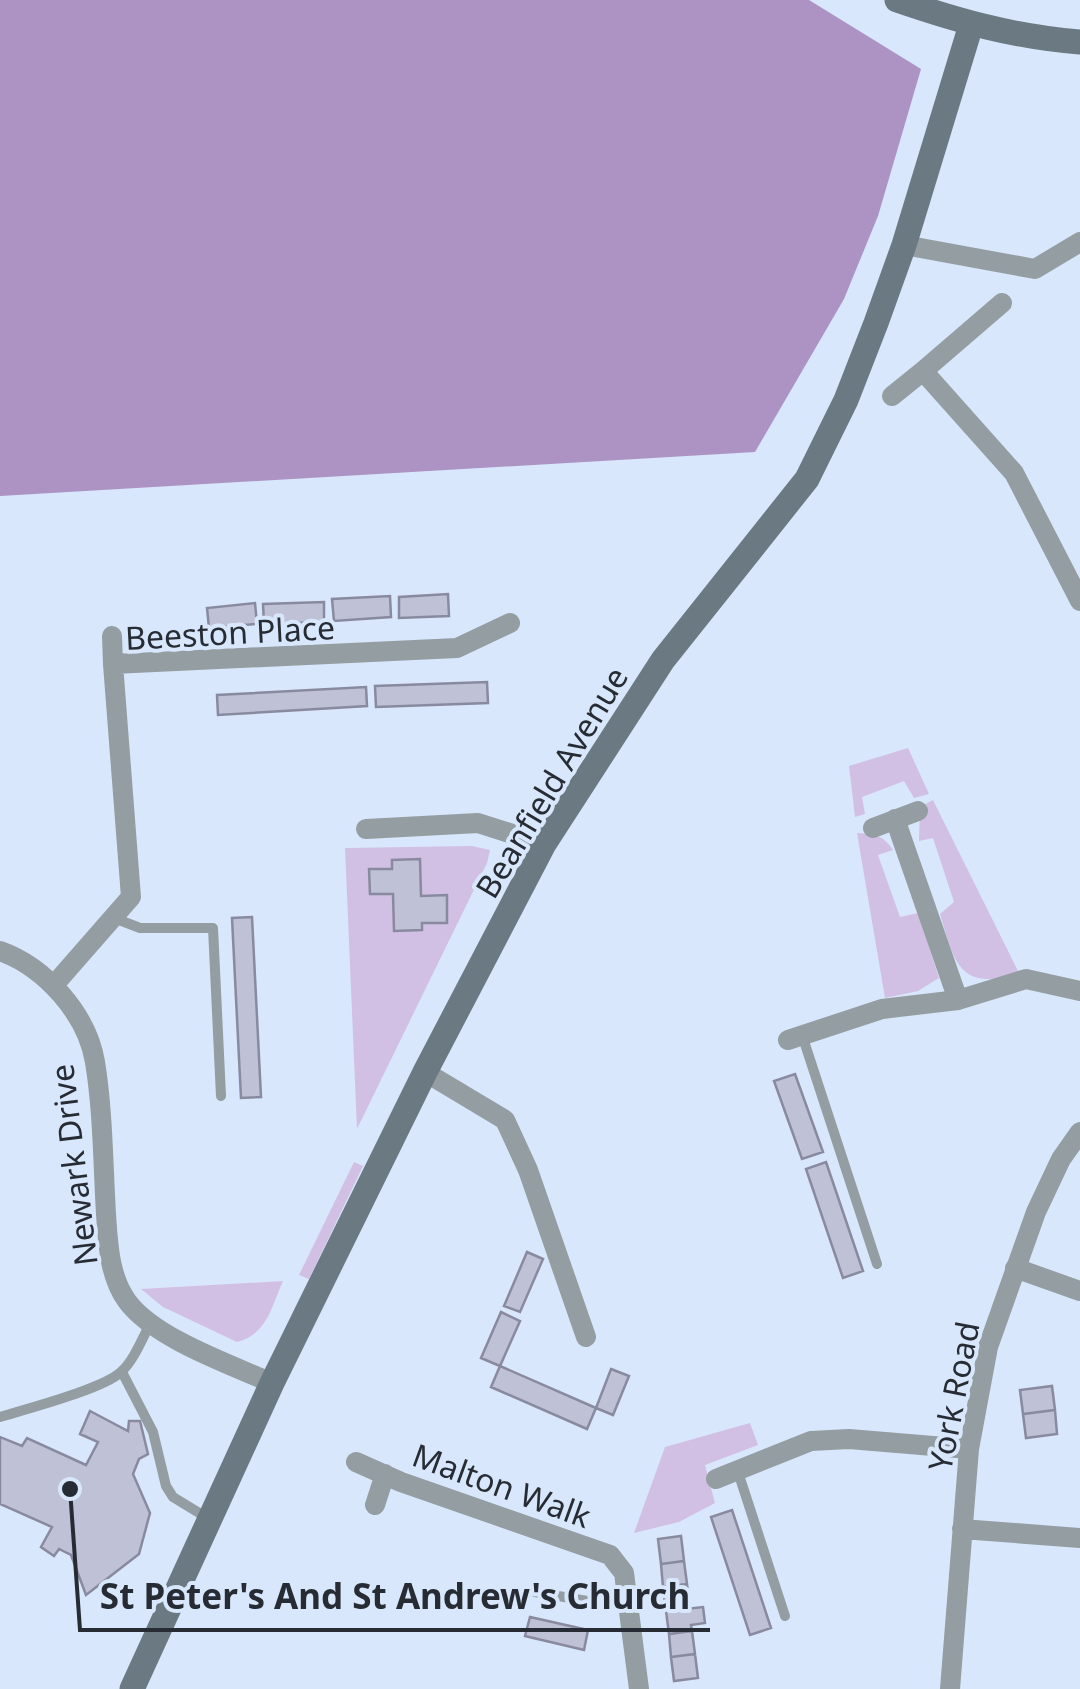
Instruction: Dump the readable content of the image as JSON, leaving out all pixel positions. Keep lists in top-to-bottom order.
{
  "streets": {
    "street": [
      "Beeston Place",
      "Beanfield Avenue",
      "Newark Drive",
      "York Road",
      "Malton Walk"
    ]
  },
  "crossings": [
    ["Beeston Place", "Newark Drive"],
    ["Beanfield Avenue", "Newark Drive"]
  ],
  "places": ["St Peter's And St Andrew's Church"]
}
